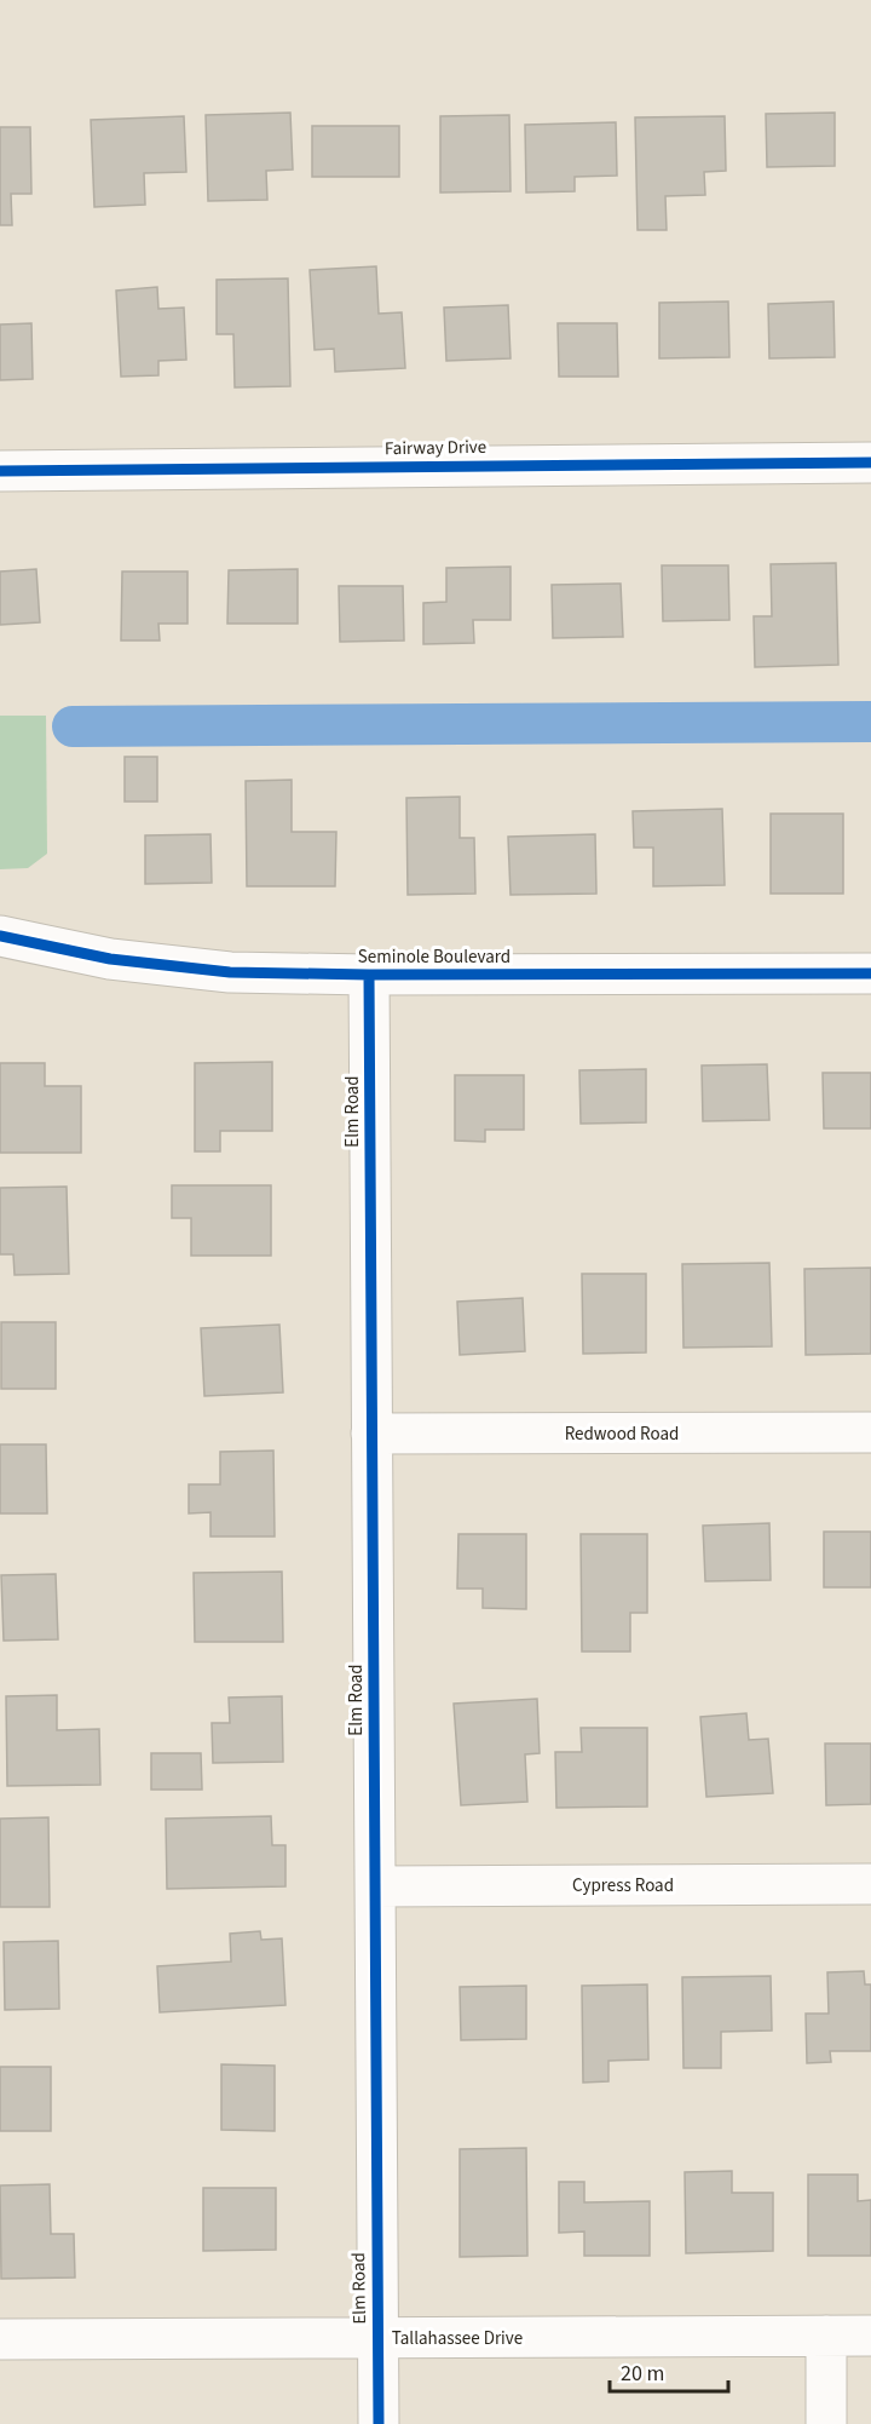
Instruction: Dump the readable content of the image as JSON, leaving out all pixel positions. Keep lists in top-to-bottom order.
{
  "streets": {
    "street": [
      "Fairway Drive",
      "Seminole Boulevard",
      "Elm Road",
      "Redwood Road",
      "Cypress Road",
      "Tallahassee Drive"
    ]
  },
  "crossings": [
    ["Seminole Boulevard", "Elm Road"],
    ["Elm Road", "Redwood Road"],
    ["Elm Road", "Cypress Road"],
    ["Elm Road", "Tallahassee Drive"]
  ],
  "scale_bar": "20 m"
}
